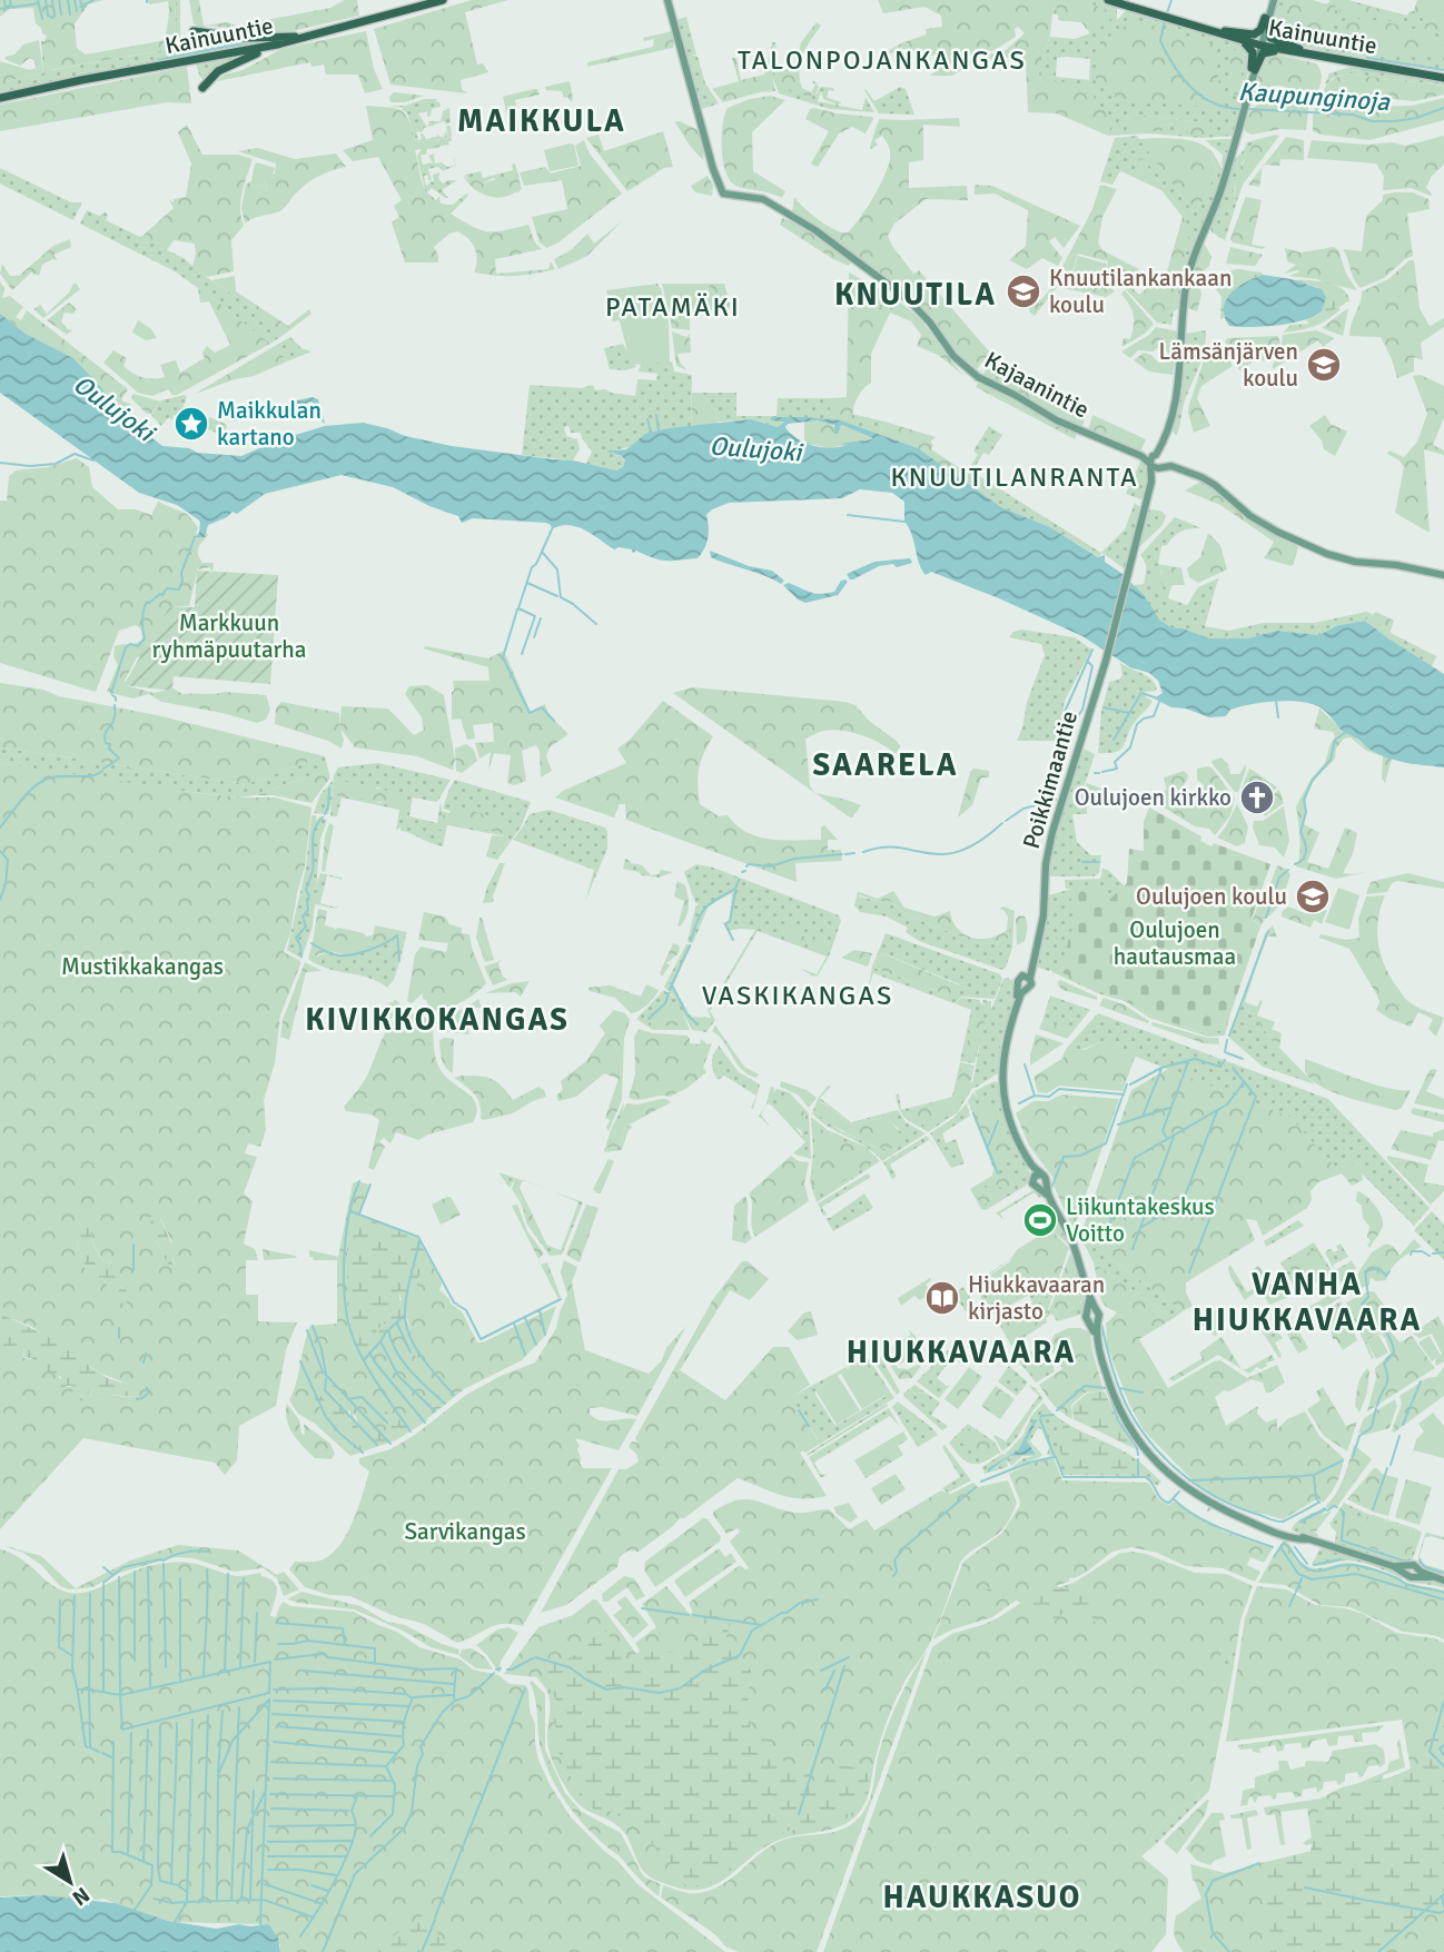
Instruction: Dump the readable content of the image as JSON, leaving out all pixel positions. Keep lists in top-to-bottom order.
{
  "streets": {
    "highway": ["Kainuuntie"],
    "main road": ["Kajaanintie", "Poikkimaantie"]
  },
  "crossings": [
    ["Kajaanintie", "Poikkimaantie"]
  ],
  "districts": [
    "TALONPOJANKANGAS",
    "MAIKKULA",
    "KNUUTILA",
    "PATAMÄKI",
    "KNUUTILANRANTA",
    "SAARELA",
    "VASKIKANGAS",
    "KIVIKKOKANGAS",
    "VANHA HIUKKAVAARA",
    "HIUKKAVAARA",
    "HAUKKASUO"
  ],
  "water": ["Kaupunginoja", "Oulujoki"],
  "parks": [
    "Markkuun ryhmäpuutarha",
    "Oulujoen hautausmaa",
    "Mustikkakangas",
    "Sarvikangas"
  ],
  "places": {
    "school or university": ["Knuutilankankaan koulu", "Lämsänjärven koulu", "Oulujoen koulu"],
    "place": ["Maikkulan kartano"],
    "church": ["Oulujoen kirkko"],
    "sports": ["Liikuntakeskus Voitto"],
    "library": ["Hiukkavaaran kirjasto"]
  },
  "north": "bottom right"
}
